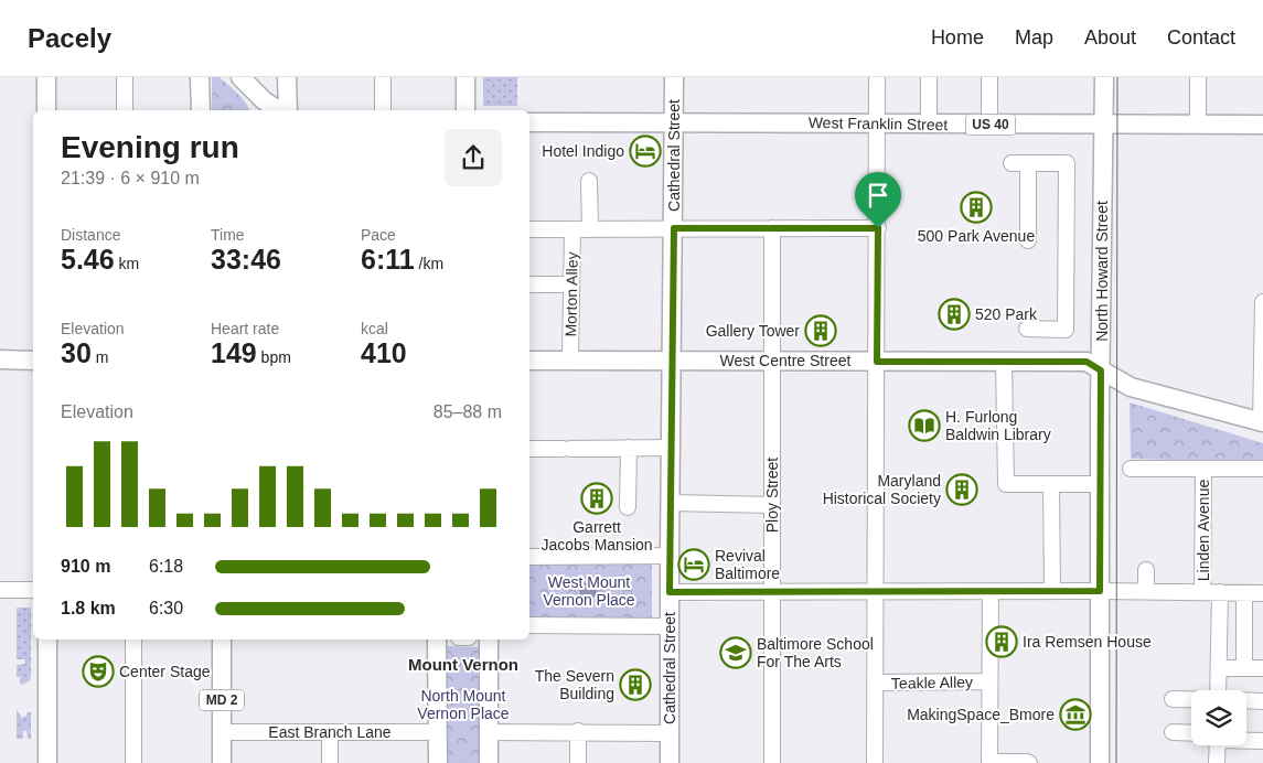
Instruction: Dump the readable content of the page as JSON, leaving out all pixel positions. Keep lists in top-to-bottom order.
{
  "streets": {
    "main road": [
      "West Franklin Street",
      "US 40",
      "Cathedral Street",
      "North Howard Street",
      "West Centre Street",
      "MD 2"
    ],
    "street": [
      "Morton Alley",
      "Ploy Street",
      "Linden Avenue",
      "Teakle Alley",
      "East Branch Lane"
    ]
  },
  "crossings": [
    ["West Franklin Street", "Cathedral Street"],
    ["West Franklin Street", "North Howard Street"],
    ["Cathedral Street", "West Centre Street"],
    ["North Howard Street", "West Centre Street"],
    ["Morton Alley", "West Centre Street"],
    ["West Centre Street", "Ploy Street"],
    ["MD 2", "East Branch Lane"]
  ],
  "districts": ["Mount Vernon"],
  "parks": ["West Mount Vernon Place", "North Mount Vernon Place"],
  "places": {
    "hotel": ["Hotel Indigo", "Revival Baltimore"],
    "building": [
      "500 Park Avenue",
      "520 Park",
      "Gallery Tower",
      "Maryland Historical Society",
      "Garrett Jacobs Mansion",
      "Ira Remsen House",
      "The Severn Building"
    ],
    "library": ["H. Furlong Baldwin Library"],
    "school or university": ["Baltimore School For The Arts"],
    "theatre": ["Center Stage"],
    "museum": ["MakingSpace_Bmore"]
  },
  "page": {
    "header": "Pacely",
    "nav": [
      "Home",
      "Map",
      "About",
      "Contact"
    ],
    "heading": ["Evening run", "21:39 · 6 × 910 m"],
    "stats": [
      ["Distance", "5.46 km"],
      ["Time", "33:46"],
      ["Pace", "6:11 /km"],
      ["Elevation", "30 m"],
      ["Heart rate", "149 bpm"],
      ["kcal", "410"]
    ],
    "chart": ["Elevation", "85–88 m"],
    "list": [
      {
        "name": "910 m",
        "note": "6:18"
      },
      {
        "name": "1.8 km",
        "note": "6:30"
      }
    ]
  }
}
